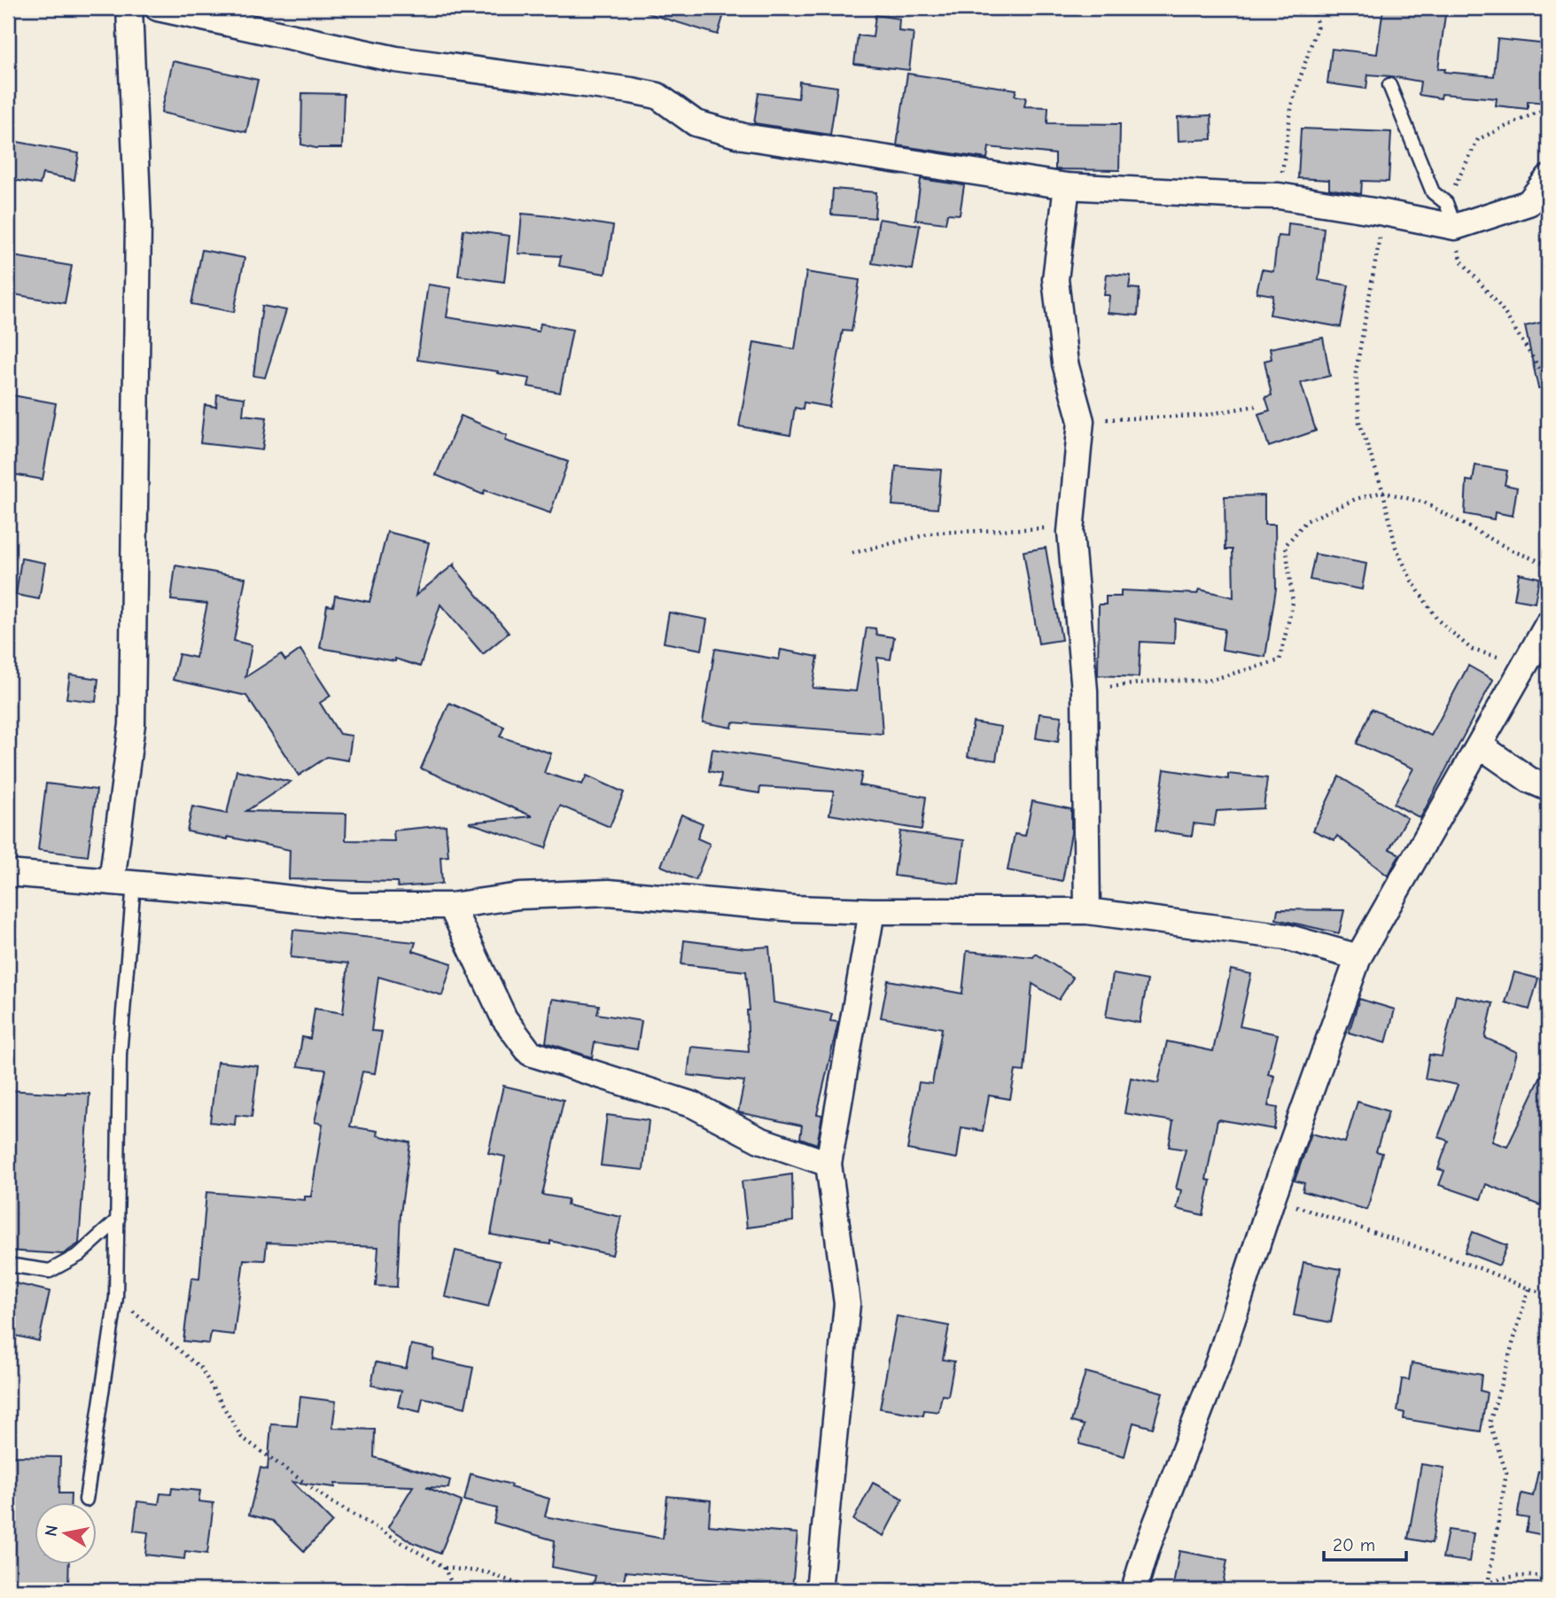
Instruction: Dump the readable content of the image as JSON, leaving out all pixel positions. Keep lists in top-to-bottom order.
{
  "scale_bar": "20 m",
  "north": "left"
}
